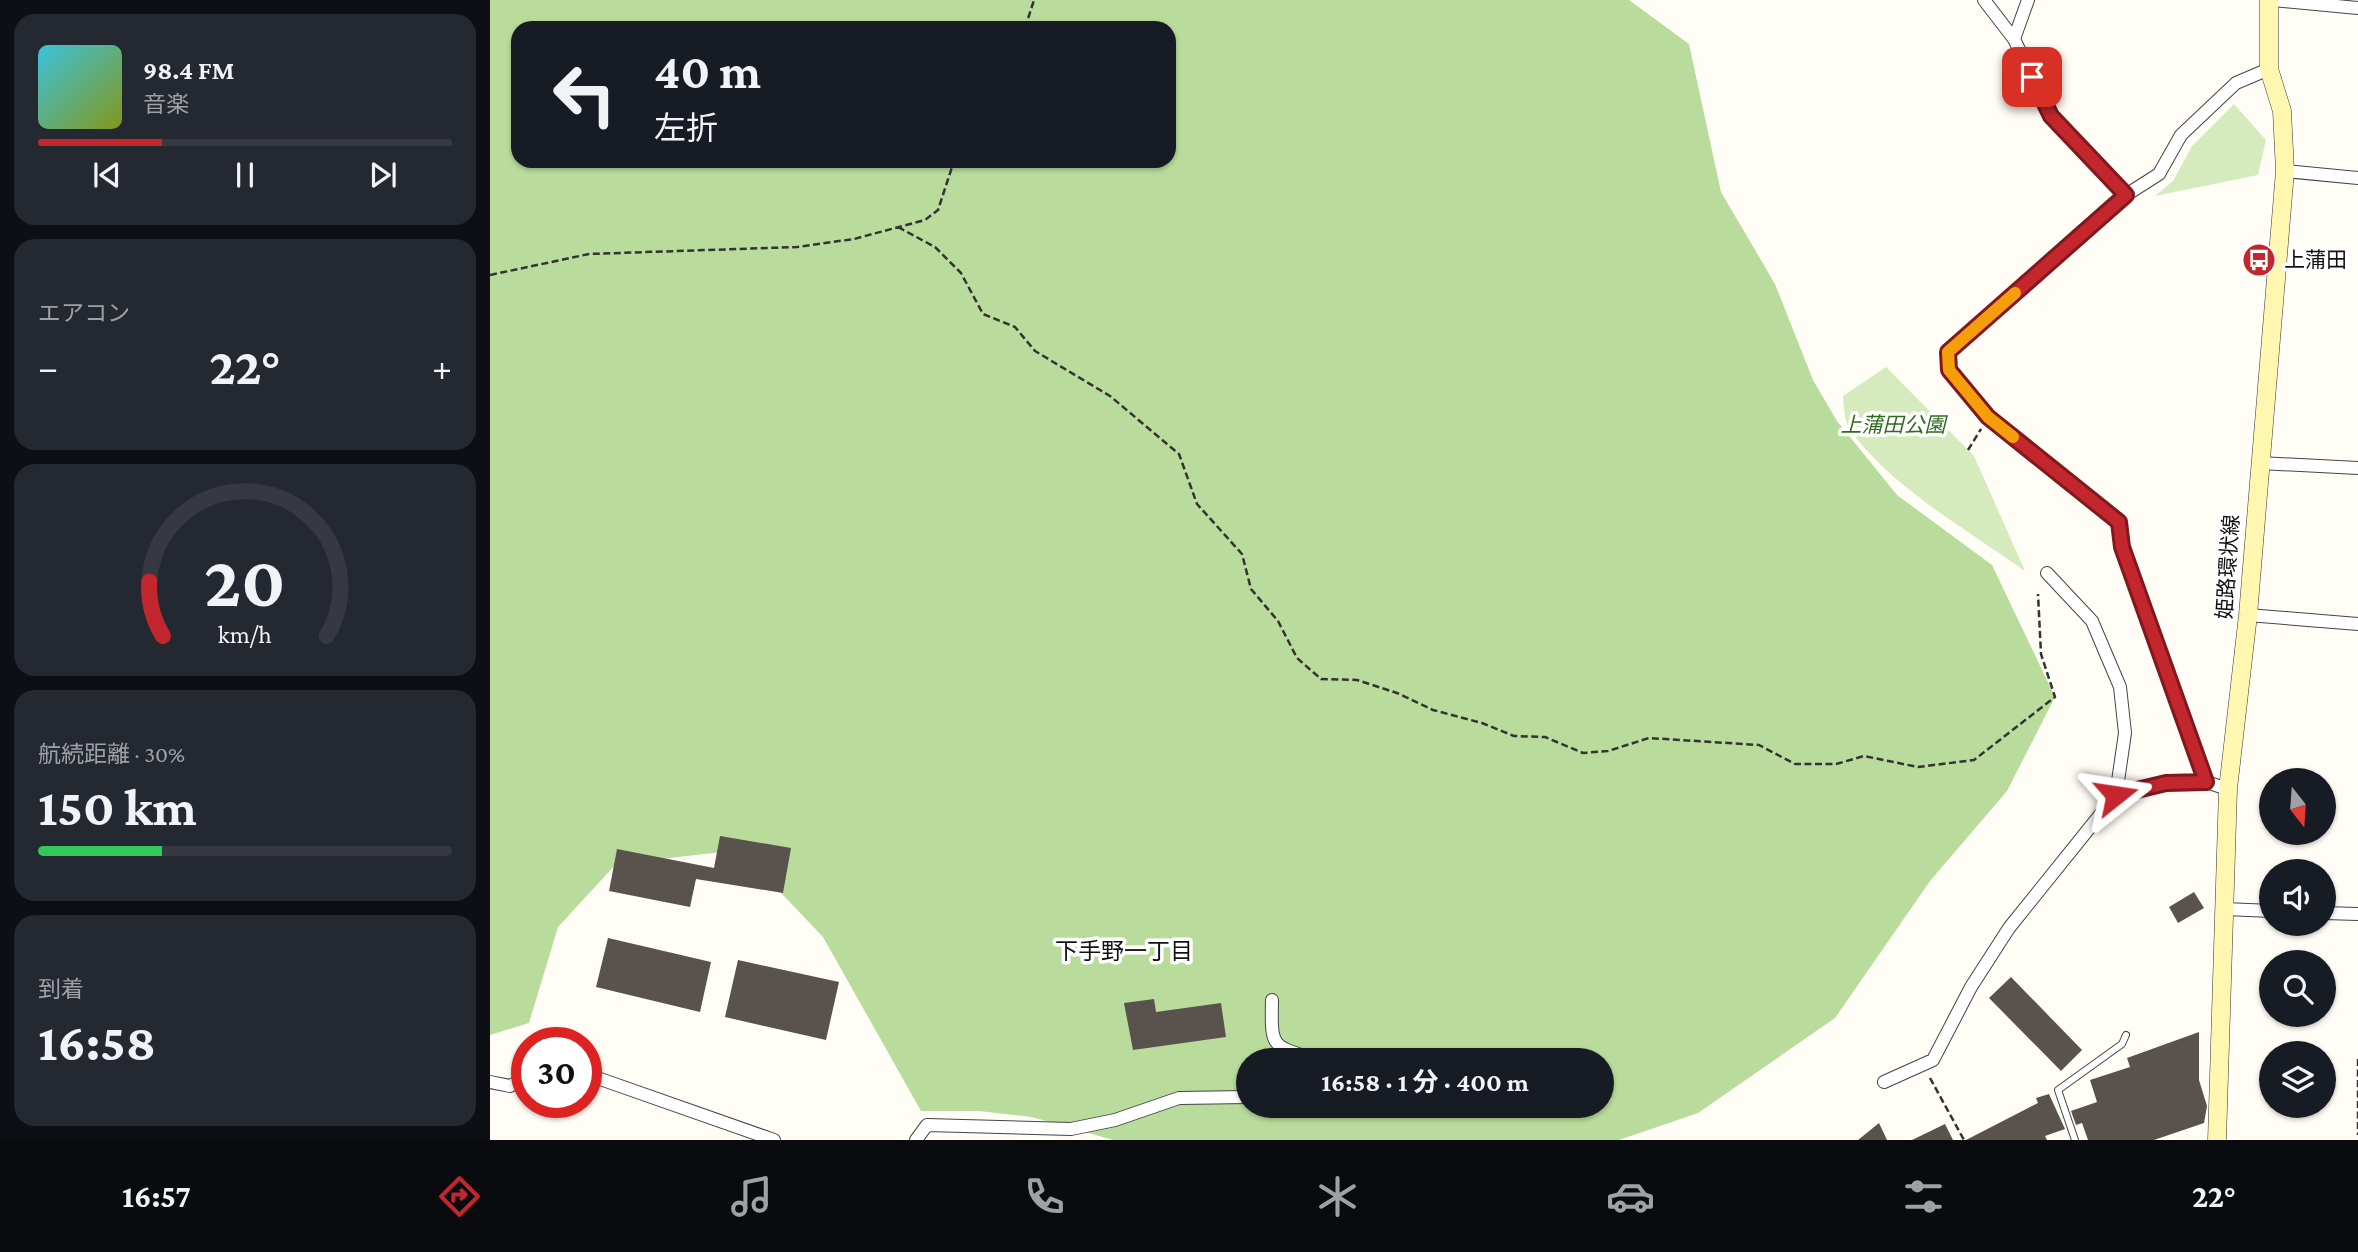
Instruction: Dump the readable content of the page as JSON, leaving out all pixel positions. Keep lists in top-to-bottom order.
{
  "streets": {
    "main road": ["姫路環状線"]
  },
  "districts": ["下手野一丁目"],
  "parks": ["上蒲田公園"],
  "places": {
    "bus stop": ["上蒲田"]
  },
  "north": "bottom",
  "page": {
    "turn": ["40 m", "左折"],
    "song": ["98.4 FM", "音楽"],
    "tile": [
      "エアコン",
      ["航続距離 · 30%", "150 km"],
      ["到着", "16:58"]
    ],
    "heat": ["−", "22°", "+"],
    "limit": "30",
    "trip": "16:58 · 1 分 · 400 m",
    "tabs": ["16:57", "22°"],
    "gauge": ["20", "km/h"]
  }
}
